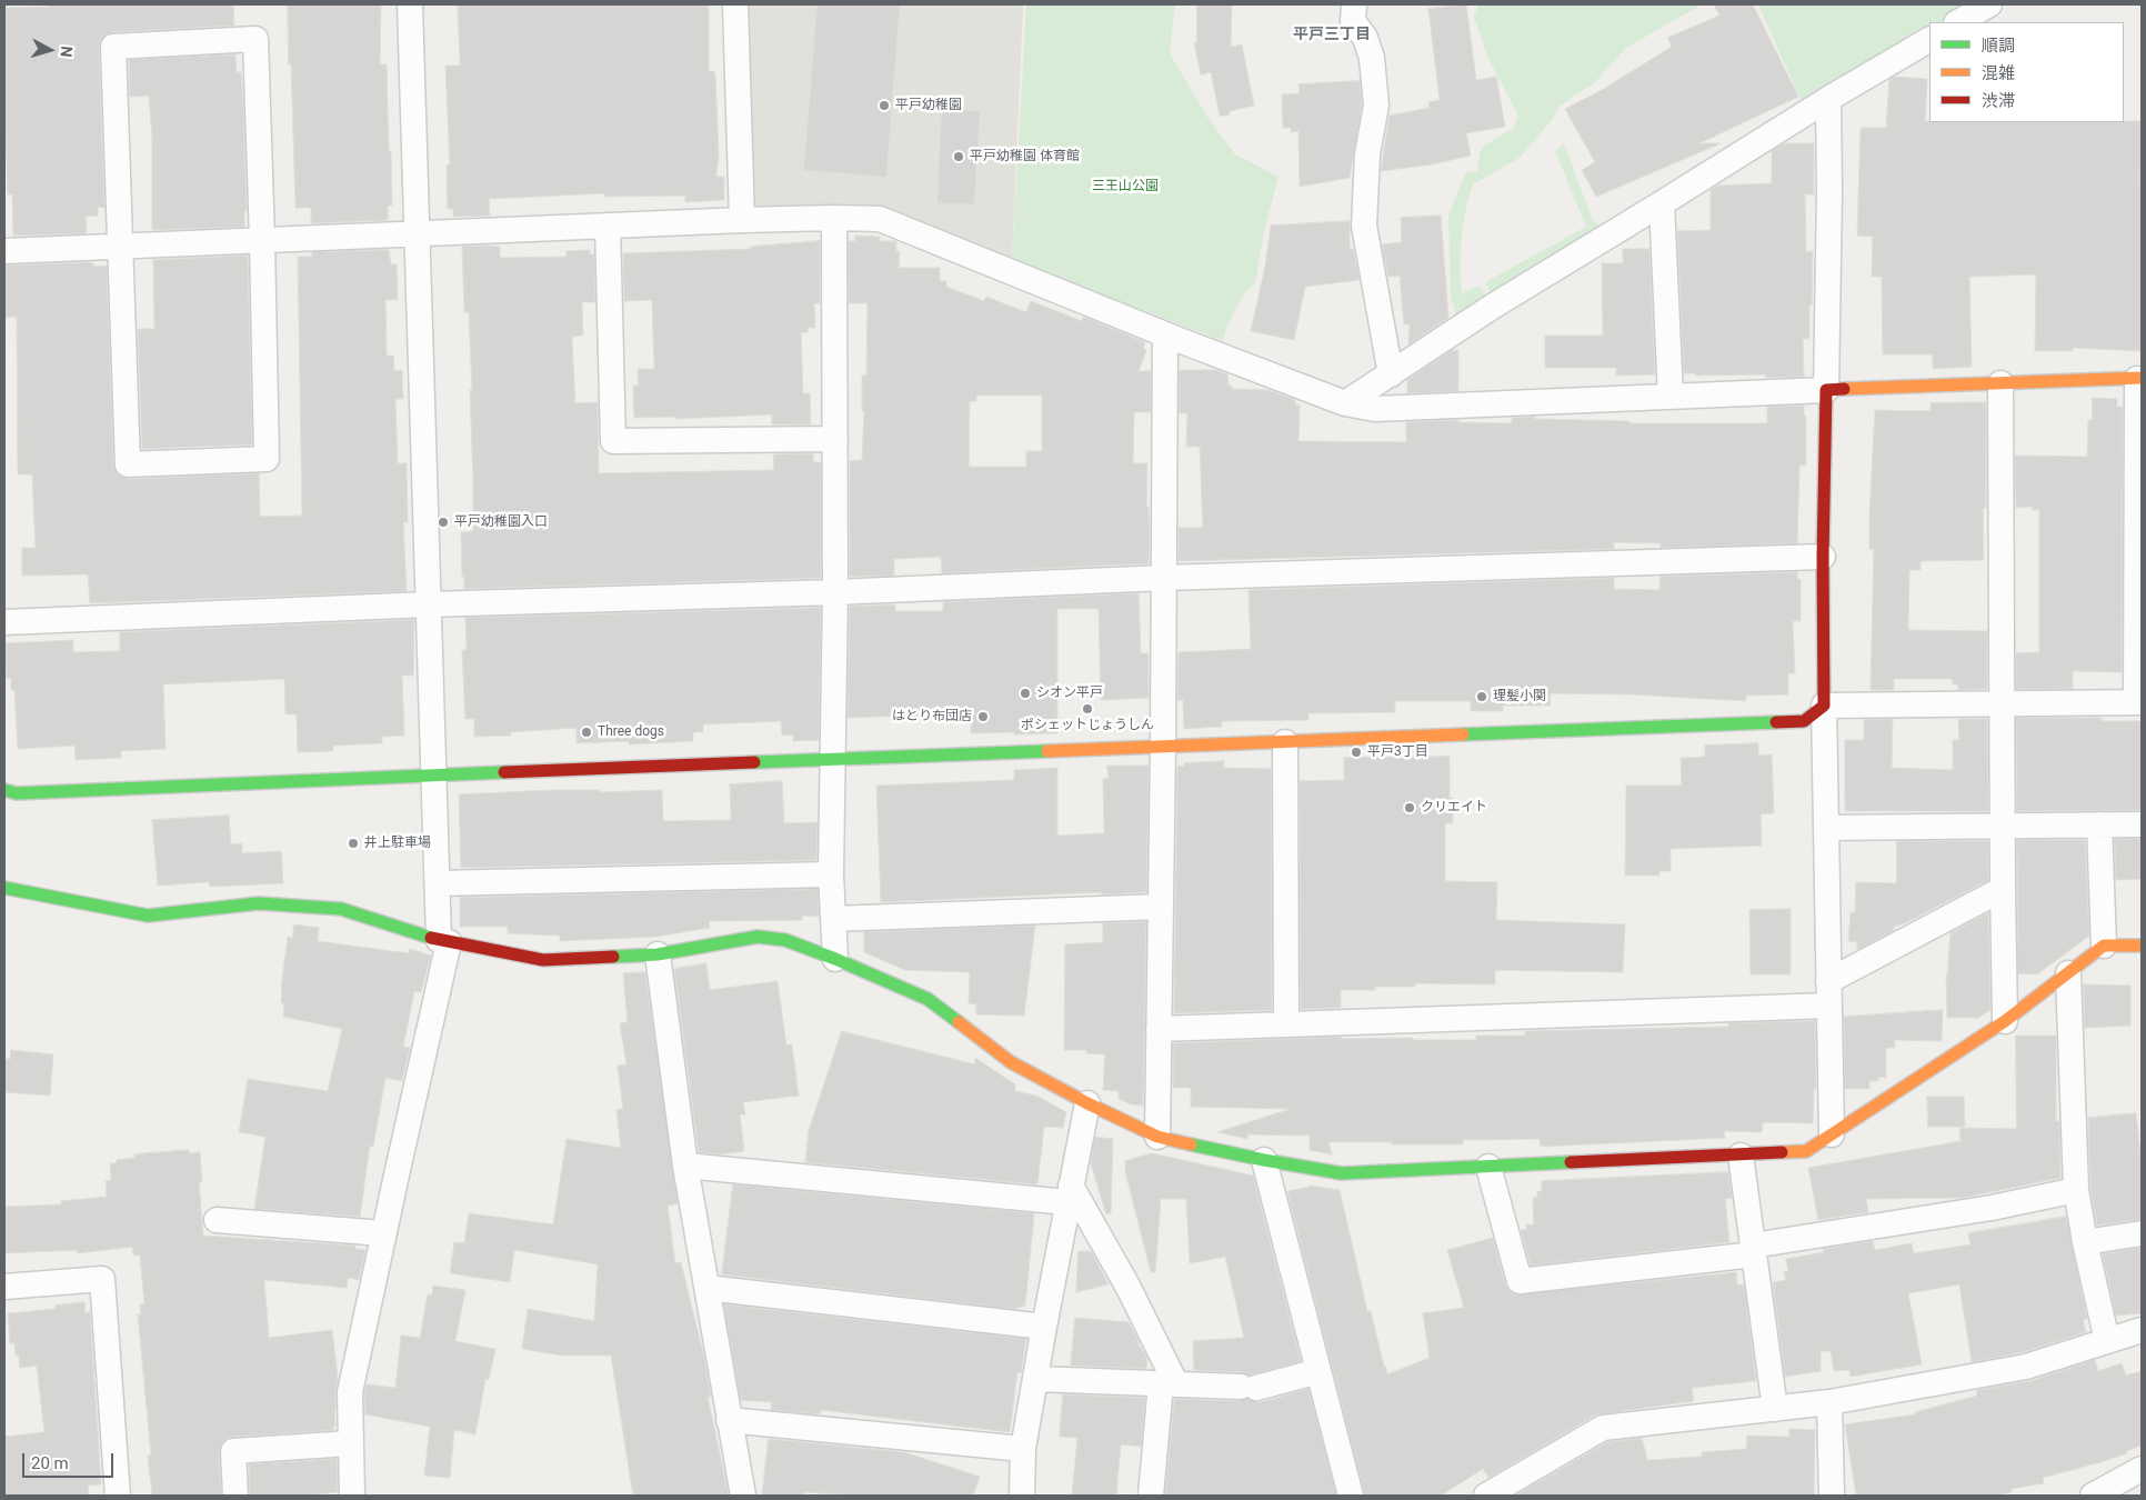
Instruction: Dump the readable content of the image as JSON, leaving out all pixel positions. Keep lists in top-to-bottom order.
{
  "districts": ["平戸三丁目"],
  "parks": ["三王山公園"],
  "places": [
    "平戸幼稚園",
    "平戸幼稚園 体育館",
    "平戸幼稚園入口",
    "シオン平戸",
    "理髪小関",
    "ポシェットじょうしん",
    "はとり布団店",
    "Three dogs",
    "平戸3丁目",
    "クリエイト",
    "井上駐車場"
  ],
  "legend": ["順調", "混雑", "渋滞"],
  "scale_bar": "20 m",
  "north": "right"
}
